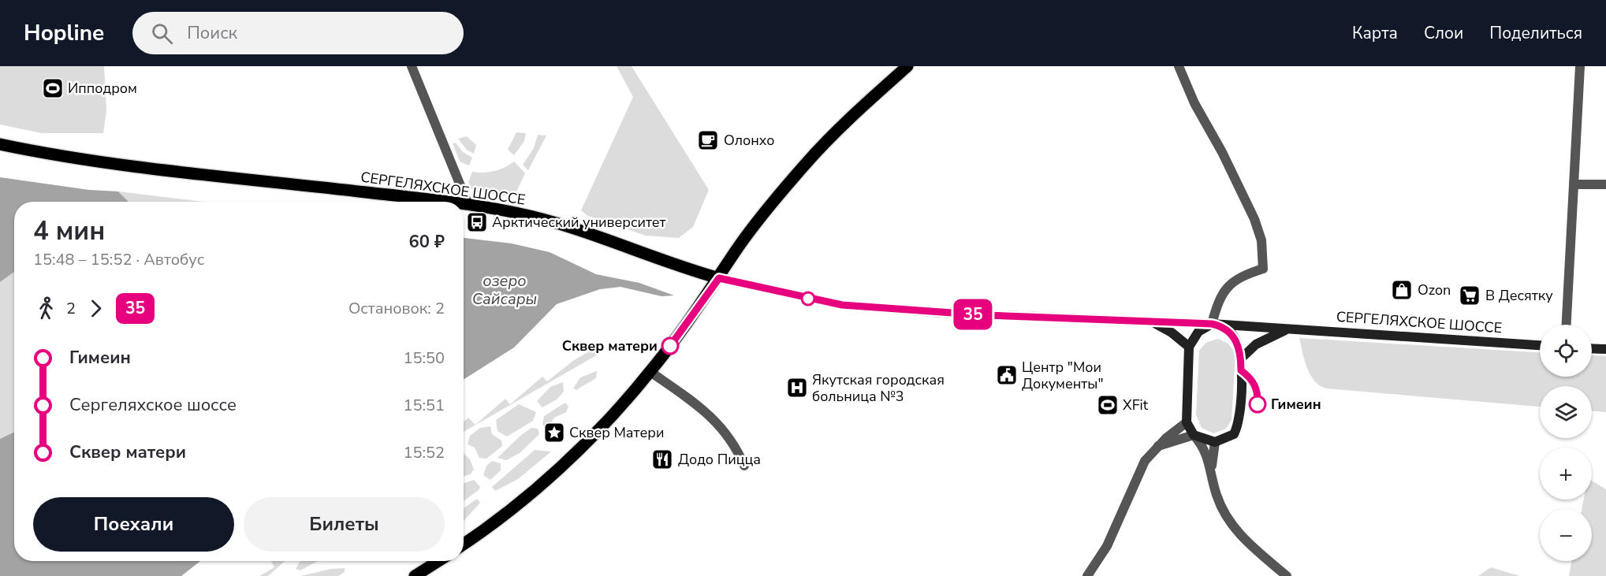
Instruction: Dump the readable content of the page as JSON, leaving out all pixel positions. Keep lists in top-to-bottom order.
{
  "streets": {
    "main road": ["СЕРГЕЛЯХСКОЕ ШОССЕ"]
  },
  "water": ["озеро Сайсары"],
  "places": {
    "sports": ["Ипподром", "XFit"],
    "cafe": ["Олонхо"],
    "bus stop": ["Арктический университет"],
    "shop": ["Ozon"],
    "supermarket": ["В Десятку"],
    "other": ["Сквер матери", "Гимеин"],
    "public building": ["Центр \"Мои Документы\""],
    "hospital": ["Якутская городская больница №3"],
    "place": ["Сквер Матери"],
    "restaurant": ["Додо Пицца"]
  },
  "lines": ["bus line 35"],
  "page": {
    "header": "Hopline",
    "search": "Поиск",
    "nav": ["Карта", "Слои", "Поделиться"],
    "on_map": "35",
    "heading": ["4 мин", "15:48 – 15:52 · Автобус", "60 ₽"],
    "legs": ["2", "35", "Остановок: 2"],
    "map_buttons": ["+", "−"],
    "list": [
      {
        "name": "Гимеин",
        "value": "15:50"
      },
      {
        "name": "Сергеляхское шоссе",
        "value": "15:51"
      },
      {
        "name": "Сквер матери",
        "value": "15:52"
      }
    ],
    "buttons": ["Поехали", "Билеты"]
  }
}
